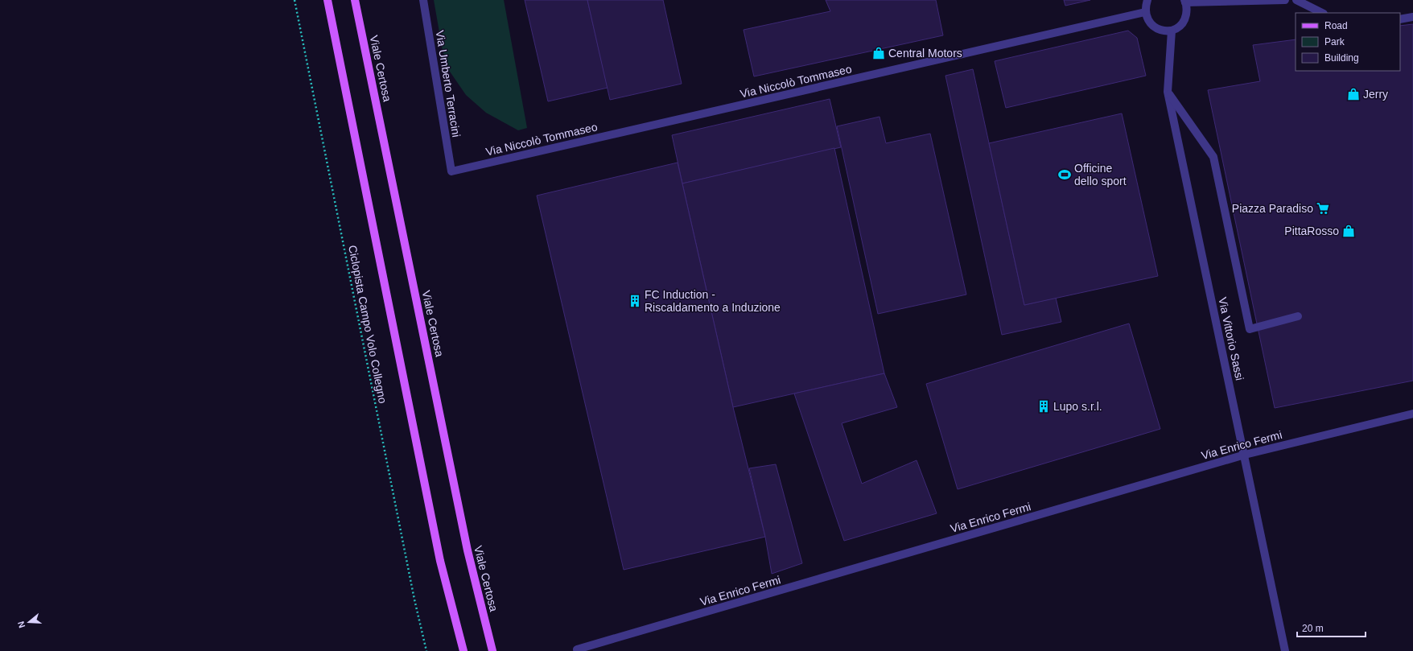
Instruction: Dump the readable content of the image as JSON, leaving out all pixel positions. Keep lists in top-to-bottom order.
{
  "streets": {
    "main road": ["Viale Certosa"],
    "street": [
      "Via Niccolò Tommaseo",
      "Via Umberto Terracini",
      "Via Vittorio Sassi",
      "Via Enrico Fermi"
    ],
    "path": ["Ciclopista Campo Volo Collegno"]
  },
  "crossings": [
    ["Via Niccolò Tommaseo", "Via Umberto Terracini"],
    ["Via Vittorio Sassi", "Via Enrico Fermi"]
  ],
  "places": {
    "shop": ["Central Motors", "Jerry", "PittaRosso"],
    "sports": ["Officine dello sport"],
    "supermarket": ["Piazza Paradiso"],
    "building": ["FC Induction - Riscaldamento a Induzione", "Lupo s.r.l."]
  },
  "legend": ["Road", "Park", "Building"],
  "scale_bar": "20 m",
  "north": "left"
}
